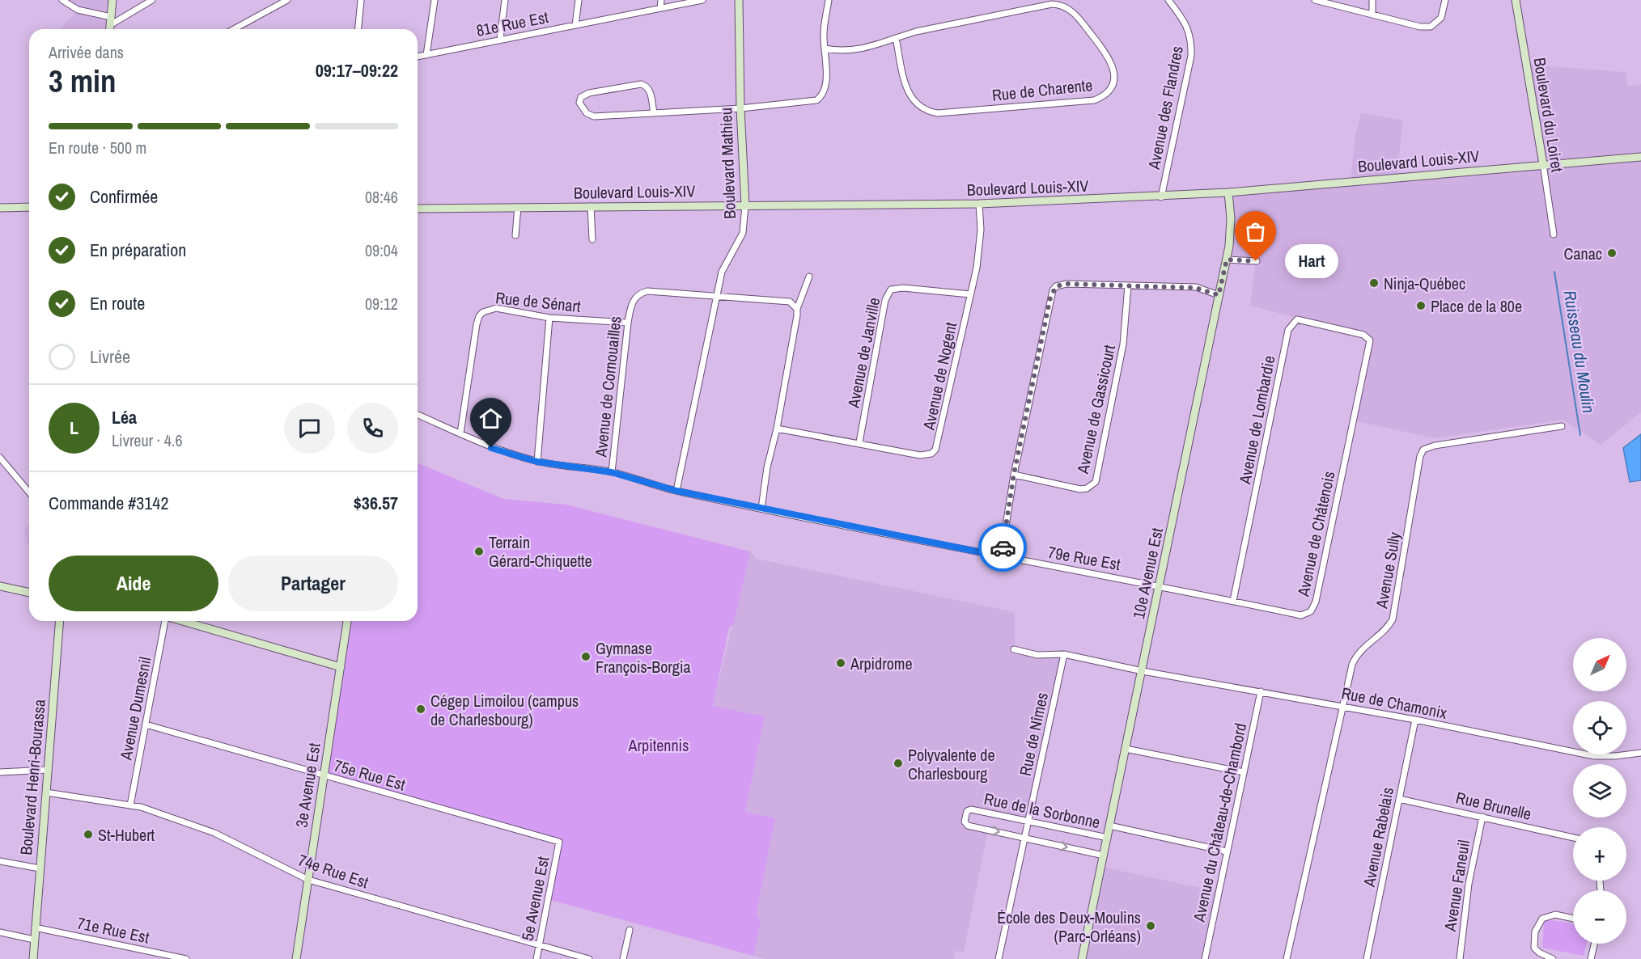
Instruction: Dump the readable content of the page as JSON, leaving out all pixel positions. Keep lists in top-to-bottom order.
{
  "streets": {
    "street": [
      "81e Rue Est",
      "Rue de Charente",
      "Avenue des Flandres",
      "Boulevard du Loiret",
      "Boulevard Louis-XIV",
      "Boulevard Mathieu",
      "Rue de Sénart",
      "Avenue de Janville",
      "Avenue de Nogent",
      "Avenue de Cornouailles",
      "Avenue de Gassicourt",
      "Avenue de Lombardie",
      "Avenue de Châtenois",
      "79e Rue Est",
      "Avenue Sully",
      "10e Avenue Est",
      "Rue de Chamonix",
      "Avenue Dumesnil",
      "Rue de Nîmes",
      "75e Rue Est",
      "Boulevard Henri-Bourassa",
      "3e Avenue Est",
      "Rue Brunelle",
      "Rue de la Sorbonne",
      "Avenue du Château-de-Chambord",
      "Avenue Rabelais",
      "74e Rue Est",
      "Avenue Faneuil",
      "5e Avenue Est",
      "71e Rue Est"
    ]
  },
  "crossings": [
    ["Avenue des Flandres", "Boulevard Louis-XIV"],
    ["Boulevard du Loiret", "Boulevard Louis-XIV"],
    ["Boulevard Louis-XIV", "Boulevard Mathieu"],
    ["Boulevard Louis-XIV", "Avenue de Nogent"],
    ["Boulevard Louis-XIV", "10e Avenue Est"],
    ["Boulevard Mathieu", "Avenue de Cornouailles"],
    ["Boulevard Mathieu", "79e Rue Est"],
    ["Rue de Sénart", "Avenue de Cornouailles"],
    ["Rue de Sénart", "79e Rue Est"],
    ["Avenue de Janville", "Avenue de Nogent"],
    ["Avenue de Cornouailles", "79e Rue Est"],
    ["Avenue de Lombardie", "Avenue de Châtenois"],
    ["Avenue de Châtenois", "79e Rue Est"],
    ["Avenue de Châtenois", "10e Avenue Est"],
    ["79e Rue Est", "10e Avenue Est"],
    ["Avenue Sully", "Rue de Chamonix"],
    ["10e Avenue Est", "Rue de Chamonix"],
    ["10e Avenue Est", "Rue de la Sorbonne"],
    ["Rue de Chamonix", "Avenue du Château-de-Chambord"],
    ["Rue de Chamonix", "Avenue Rabelais"],
    ["Avenue Dumesnil", "75e Rue Est"],
    ["Avenue Dumesnil", "74e Rue Est"],
    ["Rue de Nîmes", "Rue de la Sorbonne"],
    ["75e Rue Est", "3e Avenue Est"],
    ["75e Rue Est", "5e Avenue Est"],
    ["Boulevard Henri-Bourassa", "74e Rue Est"],
    ["Boulevard Henri-Bourassa", "71e Rue Est"],
    ["3e Avenue Est", "74e Rue Est"],
    ["Rue Brunelle", "Avenue Rabelais"],
    ["Rue Brunelle", "Avenue Faneuil"],
    ["74e Rue Est", "5e Avenue Est"]
  ],
  "water": ["Ruisseau du Moulin"],
  "parks": ["Arpitennis"],
  "places": [
    "Canac",
    "Hart",
    "Ninja-Québec",
    "Place de la 80e",
    "Terrain Gérard-Chiquette",
    "Gymnase François-Borgia",
    "Arpidrome",
    "Cégep Limoilou (campus de Charlesbourg)",
    "Polyvalente de Charlesbourg",
    "St-Hubert",
    "École des Deux-Moulins (Parc-Orléans)"
  ],
  "north": "top right",
  "page": {
    "heading": ["3 min", "Arrivée dans", "09:17–09:22"],
    "panel": [
      "Léa",
      "Livreur · 4.6",
      "Commande #3142",
      "$36.57"
    ],
    "bar": "En route · 500 m",
    "list": [
      ["Confirmée", "08:46"],
      ["En préparation", "09:04"],
      ["En route", "09:12"],
      "Livrée"
    ],
    "bubble": "Hart",
    "round": "L",
    "buttons": ["Aide", "Partager"],
    "map_buttons": ["+", "−"]
  }
}
